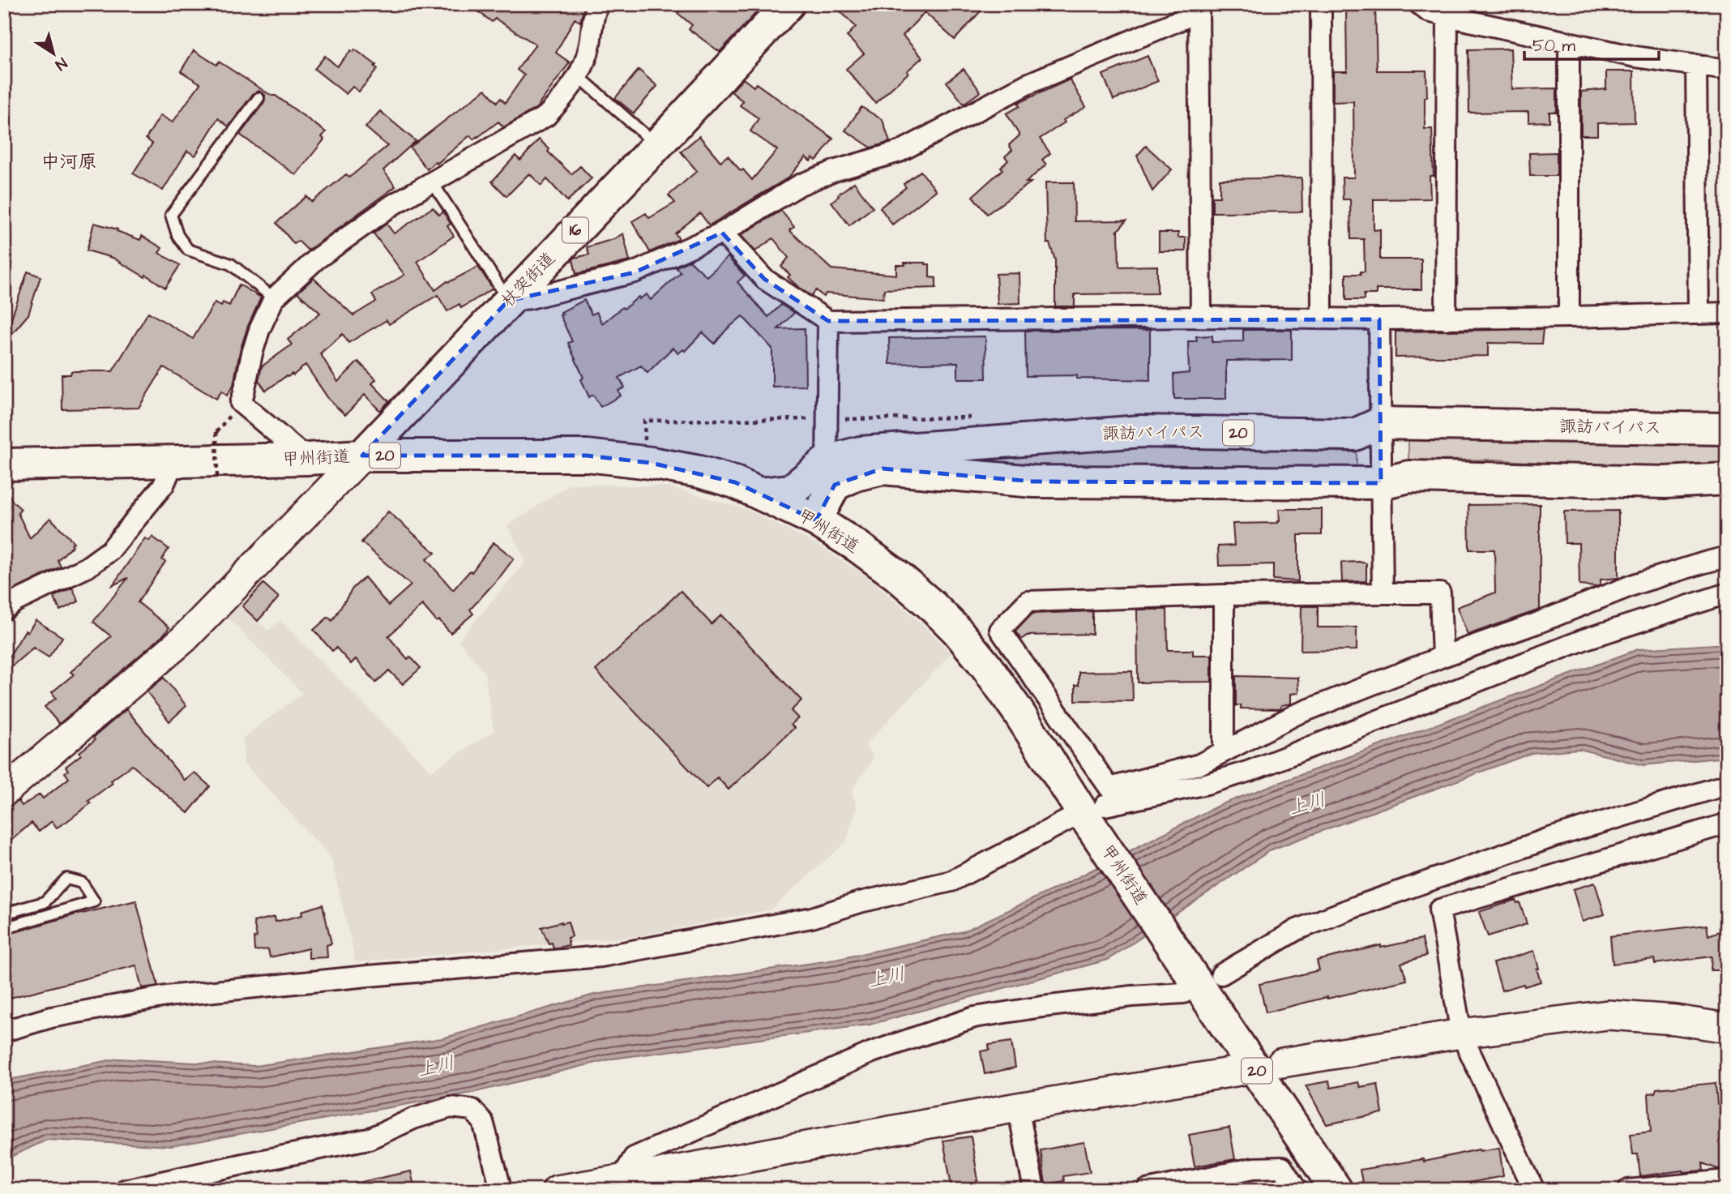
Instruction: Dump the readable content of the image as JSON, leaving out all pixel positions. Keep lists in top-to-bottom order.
{
  "streets": {
    "main road": [
      "16",
      "杖突街道",
      "諏訪バイパス",
      "20",
      "甲州街道"
    ]
  },
  "crossings": [
    ["杖突街道", "甲州街道"],
    ["諏訪バイパス", "甲州街道"]
  ],
  "districts": ["中河原"],
  "water": ["上川"],
  "scale_bar": "50 m",
  "north": "bottom right"
}
